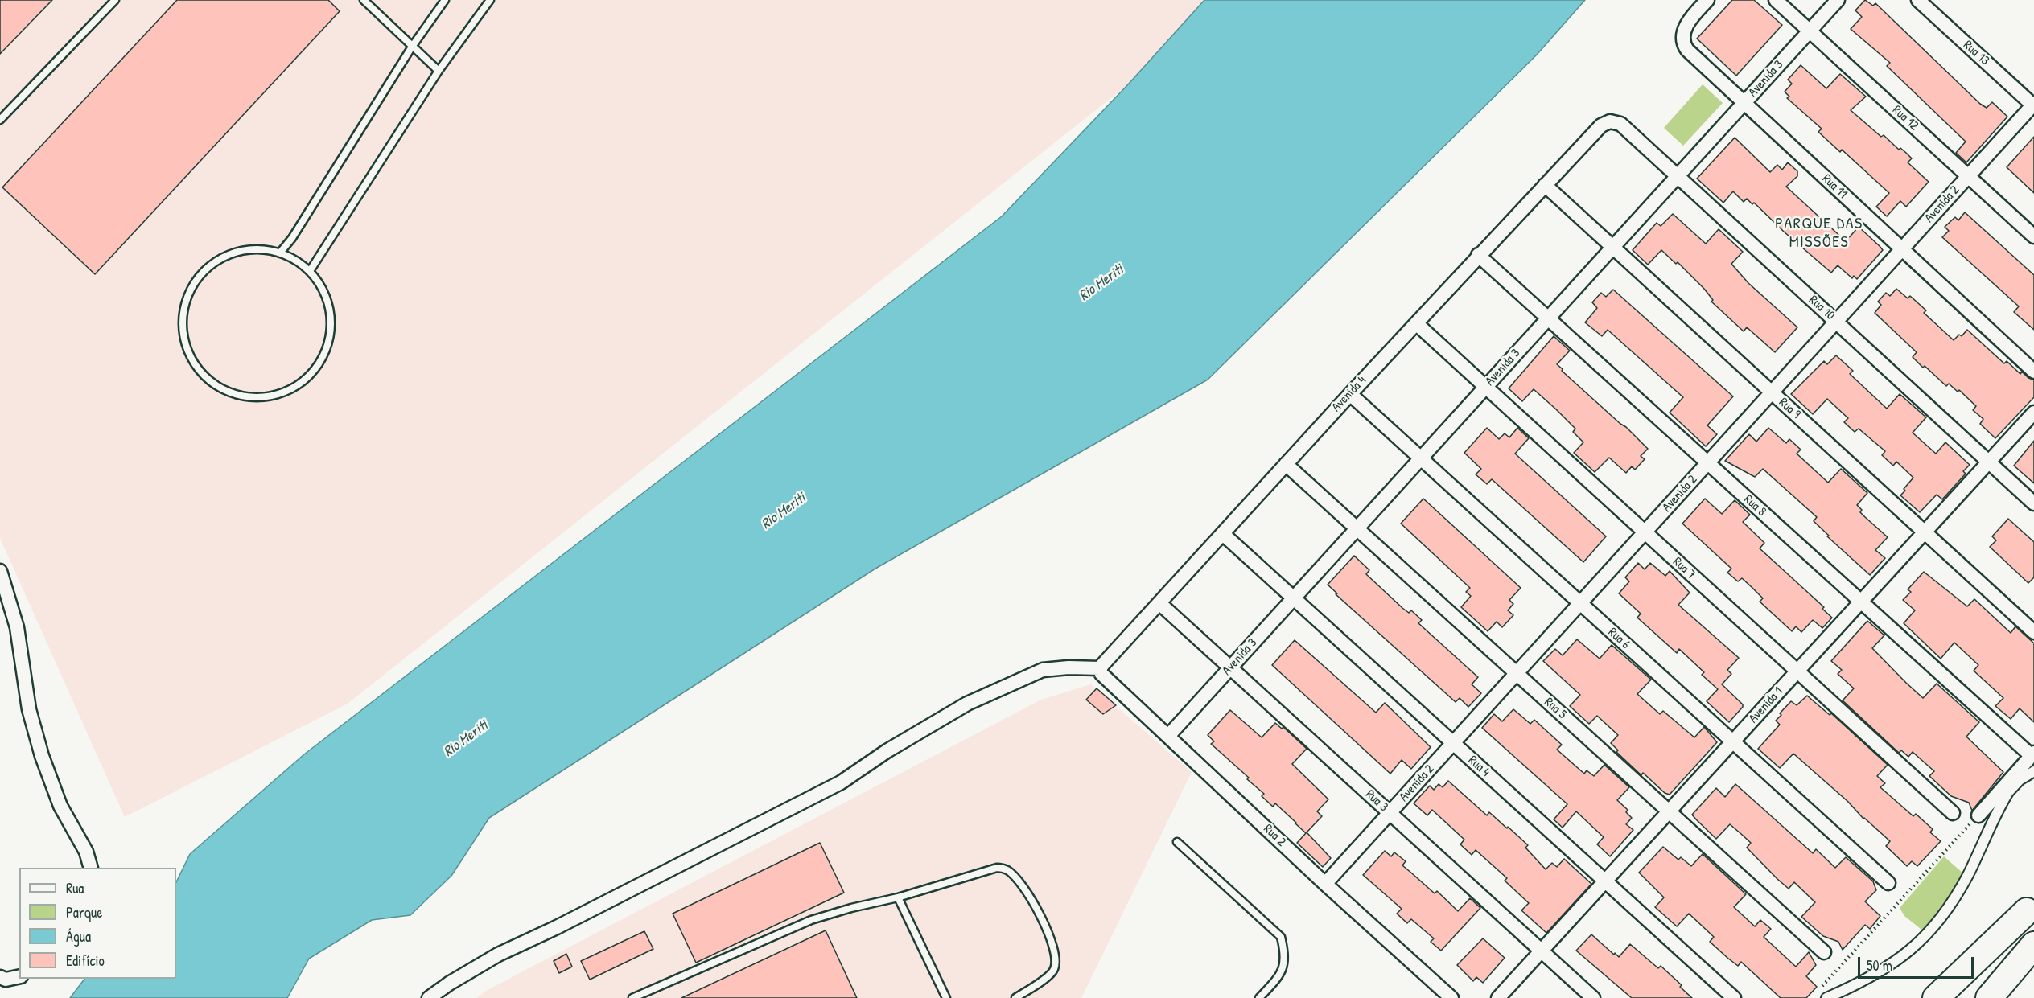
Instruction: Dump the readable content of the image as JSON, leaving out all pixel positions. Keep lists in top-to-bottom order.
{
  "streets": {
    "street": [
      "Rua 13",
      "Avenida 3",
      "Rua 12",
      "Rua 11",
      "Avenida 2",
      "Rua 10",
      "Avenida 4",
      "Rua 9",
      "Rua 8",
      "Rua 7",
      "Rua 6",
      "Avenida 1",
      "Rua 5",
      "Rua 4",
      "Rua 3",
      "Rua 2"
    ]
  },
  "crossings": [
    ["Rua 13", "Avenida 2"],
    ["Avenida 3", "Rua 12"],
    ["Avenida 3", "Rua 11"],
    ["Avenida 3", "Rua 10"],
    ["Avenida 3", "Rua 9"],
    ["Avenida 3", "Rua 8"],
    ["Avenida 3", "Rua 7"],
    ["Avenida 3", "Rua 6"],
    ["Avenida 3", "Rua 5"],
    ["Avenida 3", "Rua 4"],
    ["Avenida 3", "Rua 3"],
    ["Avenida 3", "Rua 2"],
    ["Rua 12", "Avenida 2"],
    ["Rua 11", "Avenida 2"],
    ["Avenida 2", "Rua 10"],
    ["Avenida 2", "Rua 9"],
    ["Avenida 2", "Rua 8"],
    ["Avenida 2", "Rua 7"],
    ["Avenida 2", "Rua 6"],
    ["Avenida 2", "Rua 5"],
    ["Avenida 2", "Rua 4"],
    ["Avenida 2", "Rua 3"],
    ["Avenida 2", "Rua 2"],
    ["Rua 10", "Avenida 4"],
    ["Rua 10", "Avenida 1"],
    ["Avenida 4", "Rua 9"],
    ["Avenida 4", "Rua 8"],
    ["Avenida 4", "Rua 7"],
    ["Avenida 4", "Rua 6"],
    ["Avenida 4", "Rua 5"],
    ["Avenida 4", "Rua 4"],
    ["Avenida 4", "Rua 3"],
    ["Avenida 4", "Rua 2"],
    ["Rua 9", "Avenida 1"],
    ["Rua 8", "Avenida 1"],
    ["Rua 7", "Avenida 1"],
    ["Rua 6", "Avenida 1"],
    ["Avenida 1", "Rua 5"],
    ["Avenida 1", "Rua 4"],
    ["Avenida 1", "Rua 3"]
  ],
  "districts": ["PARQUE DAS MISSÕES"],
  "water": ["Rio Meriti"],
  "legend": [
    "Rua",
    "Parque",
    "Água",
    "Edifício"
  ],
  "scale_bar": "50 m"
}
